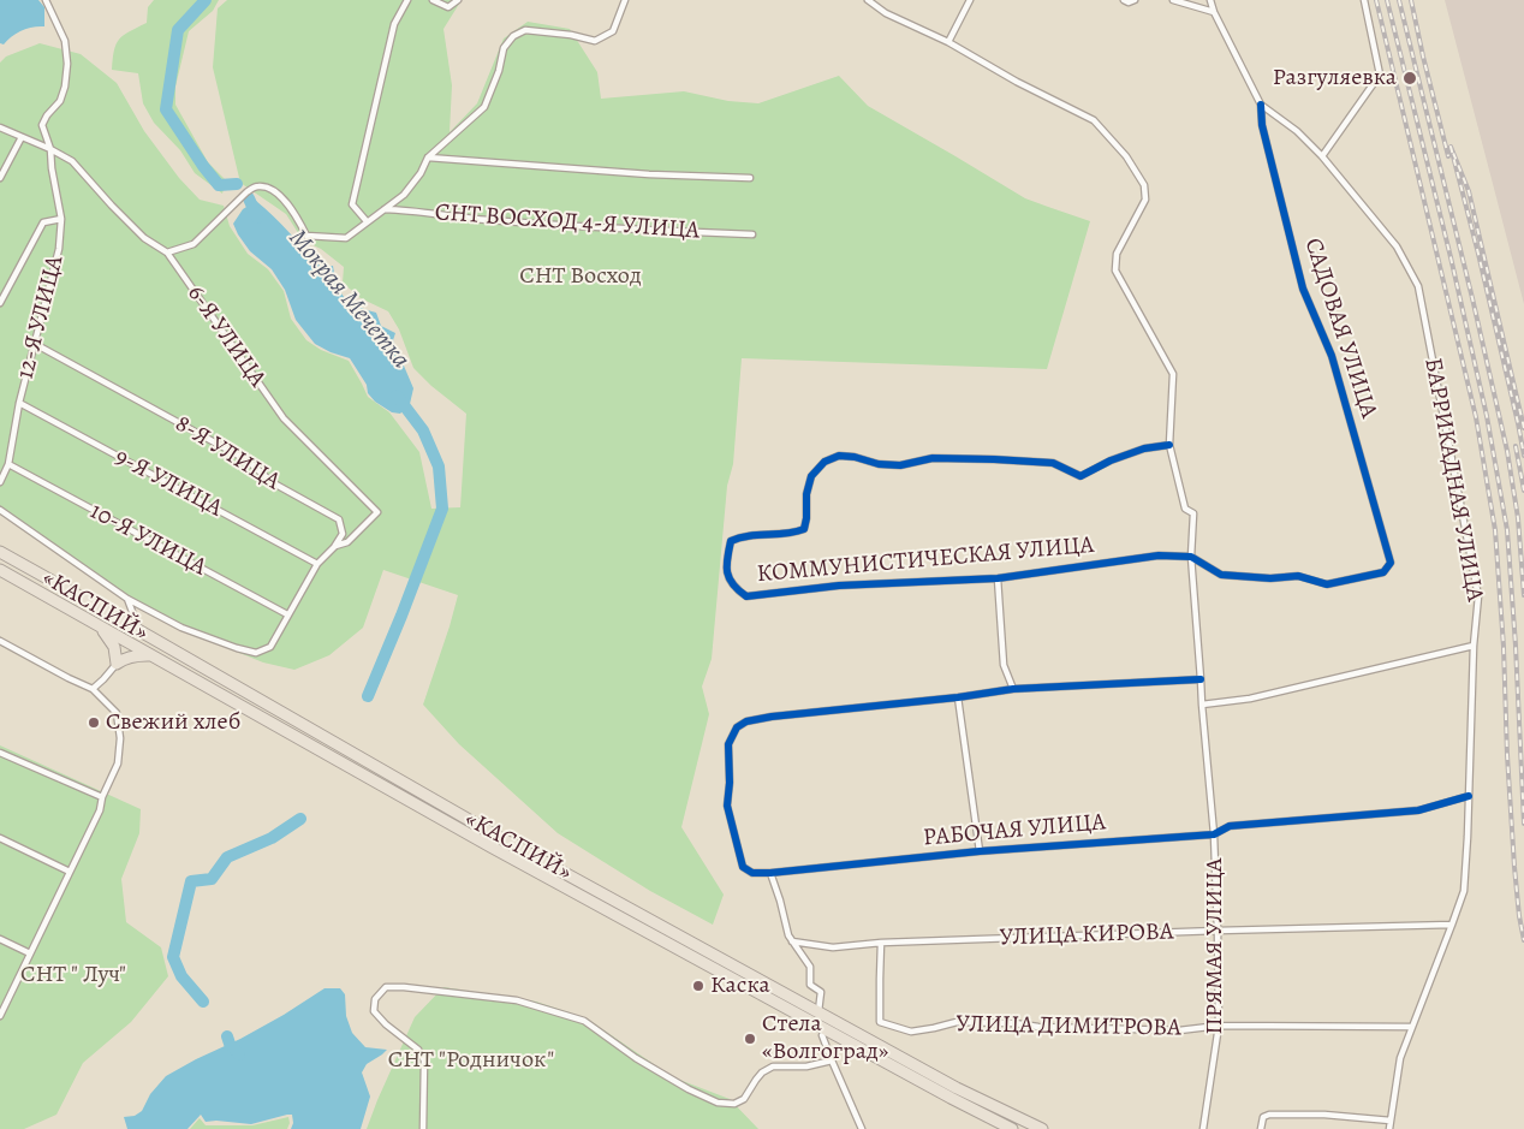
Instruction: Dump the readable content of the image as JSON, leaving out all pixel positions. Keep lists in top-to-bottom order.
{
  "streets": {
    "highway": ["«КАСПИЙ»"],
    "street": [
      "СНТ ВОСХОД 4-Я УЛИЦА",
      "12-Я УЛИЦА",
      "САДОВАЯ УЛИЦА",
      "6-Я УЛИЦА",
      "8-Я УЛИЦА",
      "БАРРИКАДНАЯ УЛИЦА",
      "9-Я УЛИЦА",
      "10-Я УЛИЦА",
      "КОММУНИСТИЧЕСКАЯ УЛИЦА",
      "РАБОЧАЯ УЛИЦА",
      "УЛИЦА КИРОВА",
      "ПРЯМАЯ УЛИЦА",
      "УЛИЦА ДИМИТРОВА"
    ]
  },
  "crossings": [
    ["12-Я УЛИЦА", "6-Я УЛИЦА"],
    ["12-Я УЛИЦА", "8-Я УЛИЦА"],
    ["12-Я УЛИЦА", "9-Я УЛИЦА"],
    ["12-Я УЛИЦА", "10-Я УЛИЦА"],
    ["САДОВАЯ УЛИЦА", "БАРРИКАДНАЯ УЛИЦА"],
    ["САДОВАЯ УЛИЦА", "КОММУНИСТИЧЕСКАЯ УЛИЦА"],
    ["6-Я УЛИЦА", "8-Я УЛИЦА"],
    ["БАРРИКАДНАЯ УЛИЦА", "РАБОЧАЯ УЛИЦА"],
    ["БАРРИКАДНАЯ УЛИЦА", "УЛИЦА КИРОВА"],
    ["БАРРИКАДНАЯ УЛИЦА", "УЛИЦА ДИМИТРОВА"],
    ["КОММУНИСТИЧЕСКАЯ УЛИЦА", "ПРЯМАЯ УЛИЦА"],
    ["РАБОЧАЯ УЛИЦА", "ПРЯМАЯ УЛИЦА"],
    ["УЛИЦА КИРОВА", "ПРЯМАЯ УЛИЦА"],
    ["УЛИЦА КИРОВА", "УЛИЦА ДИМИТРОВА"],
    ["ПРЯМАЯ УЛИЦА", "УЛИЦА ДИМИТРОВА"]
  ],
  "water": ["Мокрая Мечетка"],
  "parks": ["СНТ Восход", "СНТ \" Луч\"", "СНТ \"Родничок\""],
  "places": [
    "Разгуляевка",
    "Свежий хлеб",
    "Каска",
    "Стела «Волгоград»"
  ]
}
